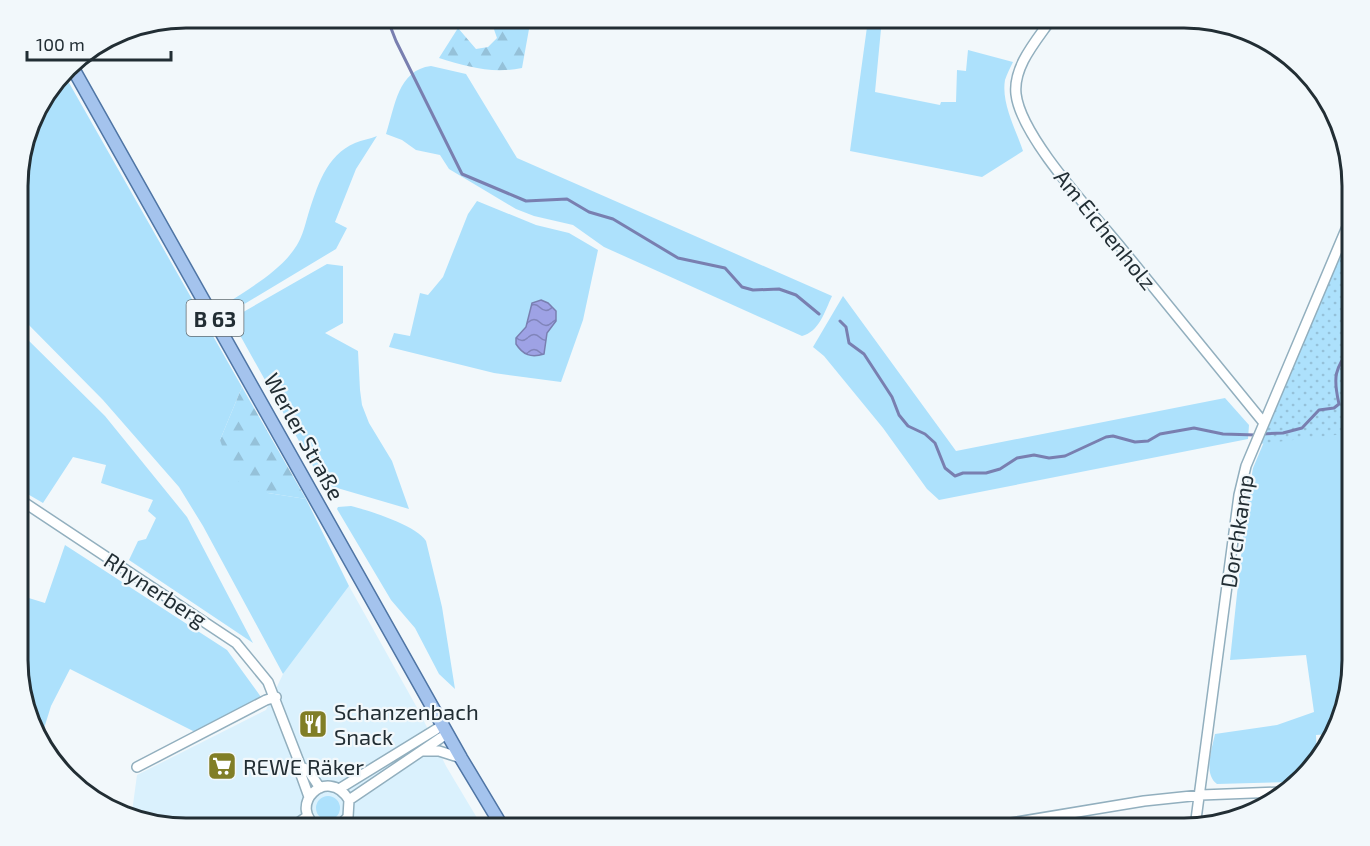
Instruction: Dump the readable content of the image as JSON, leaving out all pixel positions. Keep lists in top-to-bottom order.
{
  "streets": {
    "main road": ["B 63", "Werler Straße"],
    "street": ["Am Eichenholz", "Dorchkamp", "Rhynerberg"]
  },
  "crossings": [
    ["Am Eichenholz", "Dorchkamp"]
  ],
  "places": {
    "restaurant": ["Schanzenbach Snack"],
    "supermarket": ["REWE Räker"]
  },
  "scale_bar": "100 m"
}
